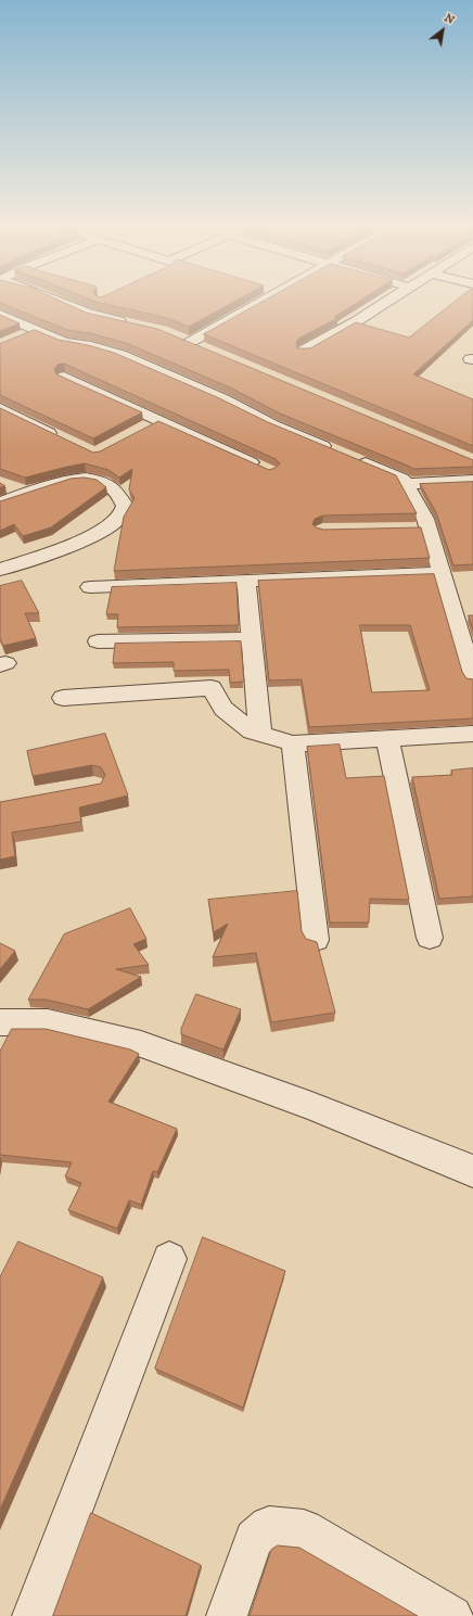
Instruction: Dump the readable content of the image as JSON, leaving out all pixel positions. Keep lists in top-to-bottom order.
{
  "north": "top right"
}
